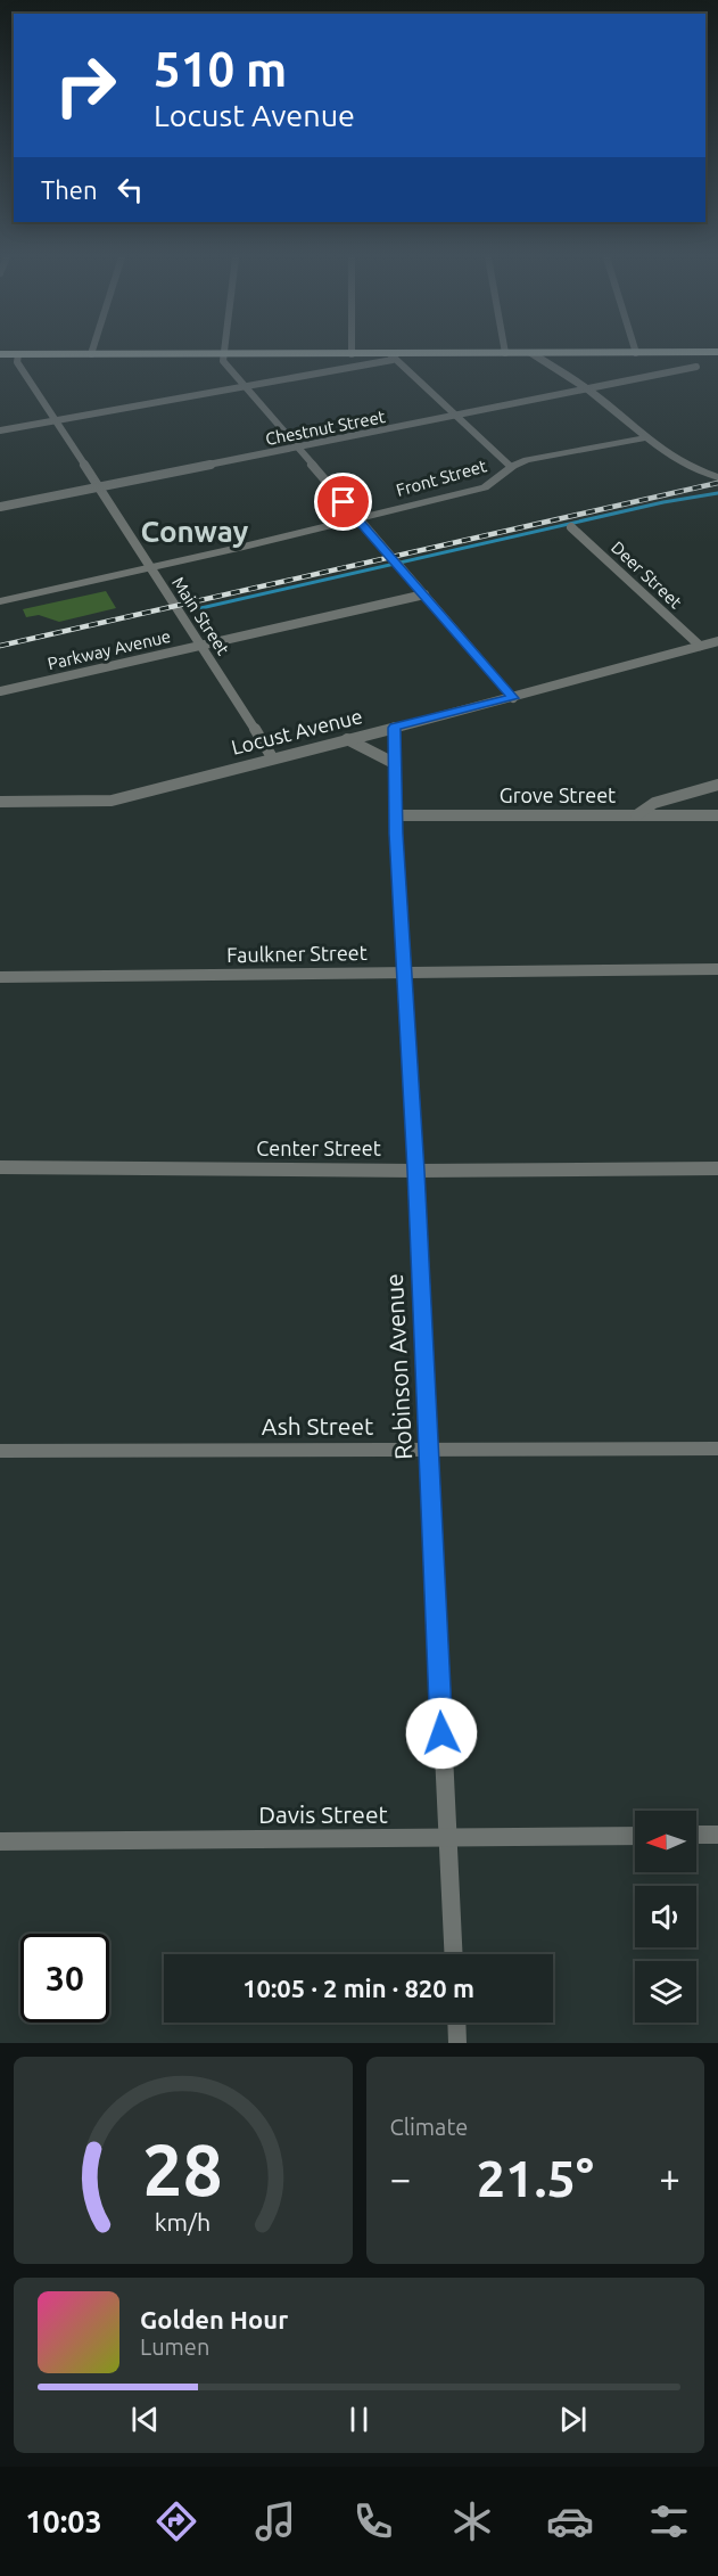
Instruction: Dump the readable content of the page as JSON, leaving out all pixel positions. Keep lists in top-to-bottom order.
{
  "streets": {
    "street": [
      "Chestnut Street",
      "Front Street",
      "Deer Street",
      "Main Street",
      "Parkway Avenue",
      "Locust Avenue",
      "Grove Street",
      "Faulkner Street",
      "Center Street",
      "Robinson Avenue",
      "Ash Street",
      "Davis Street"
    ]
  },
  "crossings": [
    ["Chestnut Street", "Main Street"],
    ["Front Street", "Main Street"],
    ["Deer Street", "Locust Avenue"],
    ["Main Street", "Parkway Avenue"],
    ["Main Street", "Locust Avenue"],
    ["Locust Avenue", "Robinson Avenue"],
    ["Grove Street", "Robinson Avenue"],
    ["Faulkner Street", "Robinson Avenue"],
    ["Center Street", "Robinson Avenue"],
    ["Robinson Avenue", "Ash Street"],
    ["Robinson Avenue", "Davis Street"]
  ],
  "districts": ["Conway"],
  "north": "left",
  "page": {
    "turn": ["510 m", "Locust Avenue"],
    "then": "Then",
    "limit": "30",
    "trip": "10:05 · 2 min · 820 m",
    "tile": "Climate",
    "heat": ["−", "21.5°", "+"],
    "song": ["Golden Hour", "Lumen"],
    "tabs": "10:03",
    "gauge": ["28", "km/h"]
  }
}
